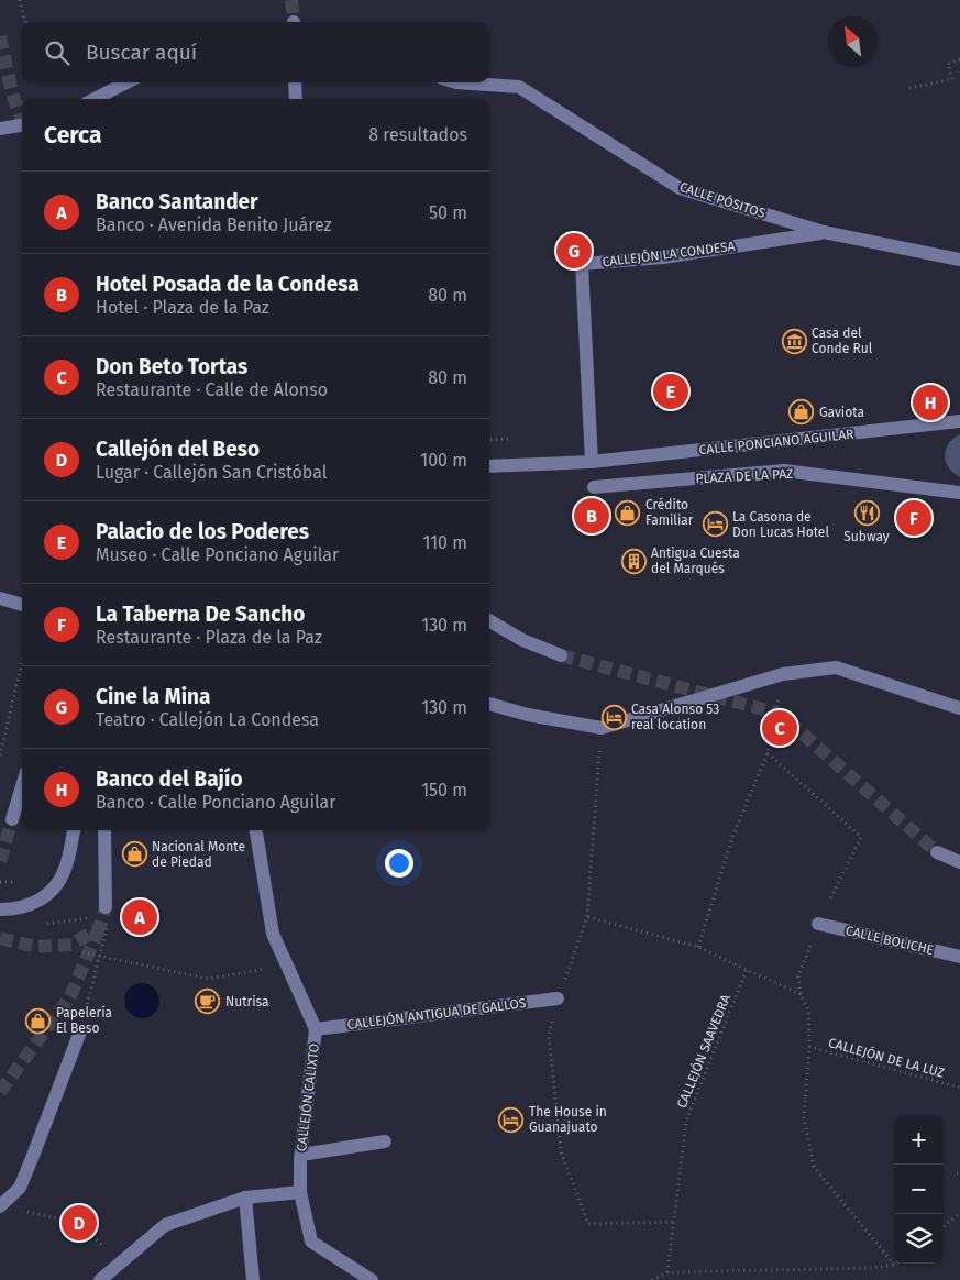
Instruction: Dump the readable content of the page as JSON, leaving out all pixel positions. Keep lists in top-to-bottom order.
{
  "streets": {
    "street": [
      "CALLE PÓSITOS",
      "CALLEJÓN LA CONDESA",
      "CALLE PONCIANO AGUILAR",
      "PLAZA DE LA PAZ",
      "CALLE BOLICHE",
      "CALLEJÓN ANTIGUA DE GALLOS",
      "CALLEJÓN CALIXTO"
    ],
    "path": ["CALLEJÓN SAAVEDRA", "CALLEJÓN DE LA LUZ"]
  },
  "crossings": [
    ["CALLE PÓSITOS", "CALLEJÓN LA CONDESA"],
    ["CALLEJÓN LA CONDESA", "CALLE PONCIANO AGUILAR"],
    ["CALLE BOLICHE", "CALLEJÓN DE LA LUZ"],
    ["CALLEJÓN ANTIGUA DE GALLOS", "CALLEJÓN CALIXTO"]
  ],
  "places": {
    "museum": ["Casa del Conde Rul"],
    "shop": [
      "Gaviota",
      "Crédito Familiar",
      "Nacional Monte de Piedad",
      "Papelería El Beso"
    ],
    "restaurant": ["Subway"],
    "hotel": ["La Casona de Don Lucas Hotel", "Casa Alonso 53 real location", "The House in Guanajuato"],
    "building": ["Antigua Cuesta del Marqués"],
    "cafe": ["Nutrisa"]
  },
  "north": "top left",
  "page": {
    "search": "Buscar aquí",
    "heading": ["Cerca", "8 resultados"],
    "list": [
      {
        "mark": "A",
        "name": "Banco Santander",
        "note": "Banco · Avenida Benito Juárez",
        "value": "50 m"
      },
      {
        "mark": "B",
        "name": "Hotel Posada de la Condesa",
        "note": "Hotel · Plaza de la Paz",
        "value": "80 m"
      },
      {
        "mark": "C",
        "name": "Don Beto Tortas",
        "note": "Restaurante · Calle de Alonso",
        "value": "80 m"
      },
      {
        "mark": "D",
        "name": "Callejón del Beso",
        "note": "Lugar · Callejón San Cristóbal",
        "value": "100 m"
      },
      {
        "mark": "E",
        "name": "Palacio de los Poderes",
        "note": "Museo · Calle Ponciano Aguilar",
        "value": "110 m"
      },
      {
        "mark": "F",
        "name": "La Taberna De Sancho",
        "note": "Restaurante · Plaza de la Paz",
        "value": "130 m"
      },
      {
        "mark": "G",
        "name": "Cine la Mina",
        "note": "Teatro · Callejón La Condesa",
        "value": "130 m"
      },
      {
        "mark": "H",
        "name": "Banco del Bajío",
        "note": "Banco · Calle Ponciano Aguilar",
        "value": "150 m"
      }
    ],
    "pins": [
      "G",
      "E",
      "H",
      "B",
      "F",
      "C",
      "A",
      "D"
    ],
    "map_buttons": ["+", "−"]
  }
}
